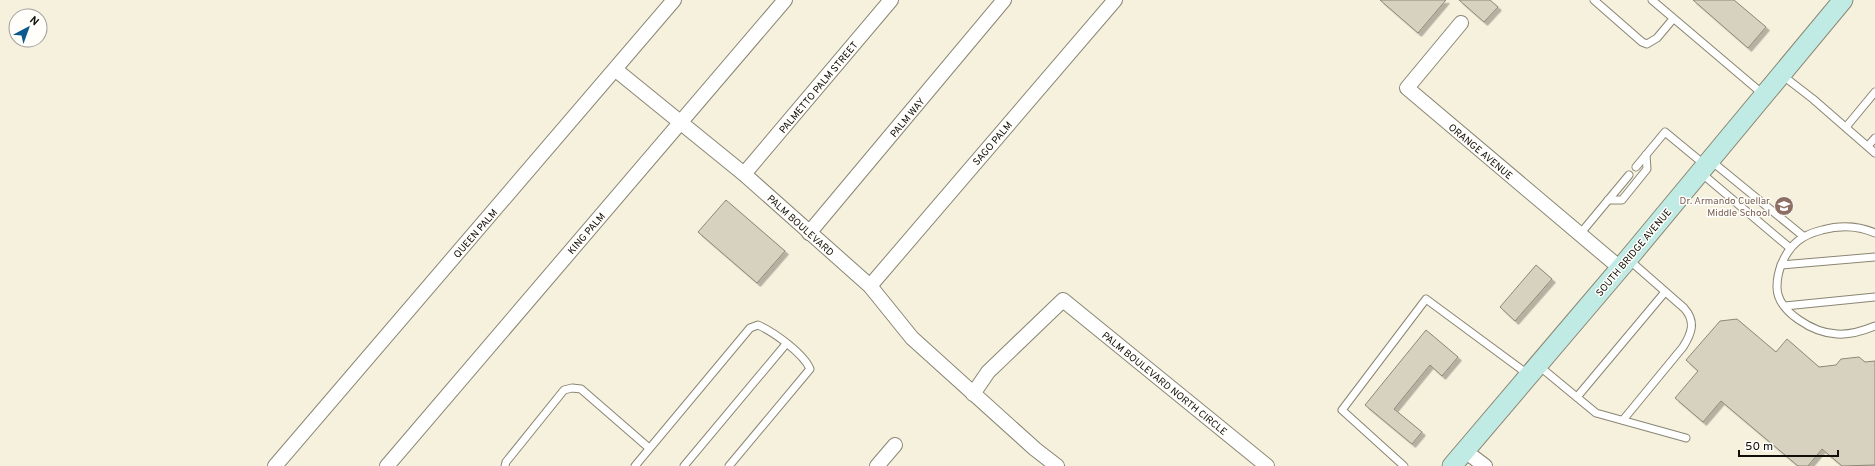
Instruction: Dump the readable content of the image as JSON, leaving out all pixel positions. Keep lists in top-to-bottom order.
{
  "streets": {
    "street": [
      "PALMETTO PALM STREET",
      "PALM WAY",
      "SAGO PALM",
      "ORANGE AVENUE",
      "PALM BOULEVARD",
      "QUEEN PALM",
      "KING PALM",
      "SOUTH BRIDGE AVENUE",
      "PALM BOULEVARD NORTH CIRCLE"
    ]
  },
  "crossings": [
    ["PALMETTO PALM STREET", "PALM BOULEVARD"],
    ["PALM WAY", "PALM BOULEVARD"],
    ["SAGO PALM", "PALM BOULEVARD"],
    ["ORANGE AVENUE", "SOUTH BRIDGE AVENUE"],
    ["PALM BOULEVARD", "QUEEN PALM"],
    ["PALM BOULEVARD", "KING PALM"],
    ["PALM BOULEVARD", "PALM BOULEVARD NORTH CIRCLE"]
  ],
  "places": {
    "school or university": ["Dr. Armando Cuellar Middle School"]
  },
  "scale_bar": "50 m",
  "north": "top right"
}
